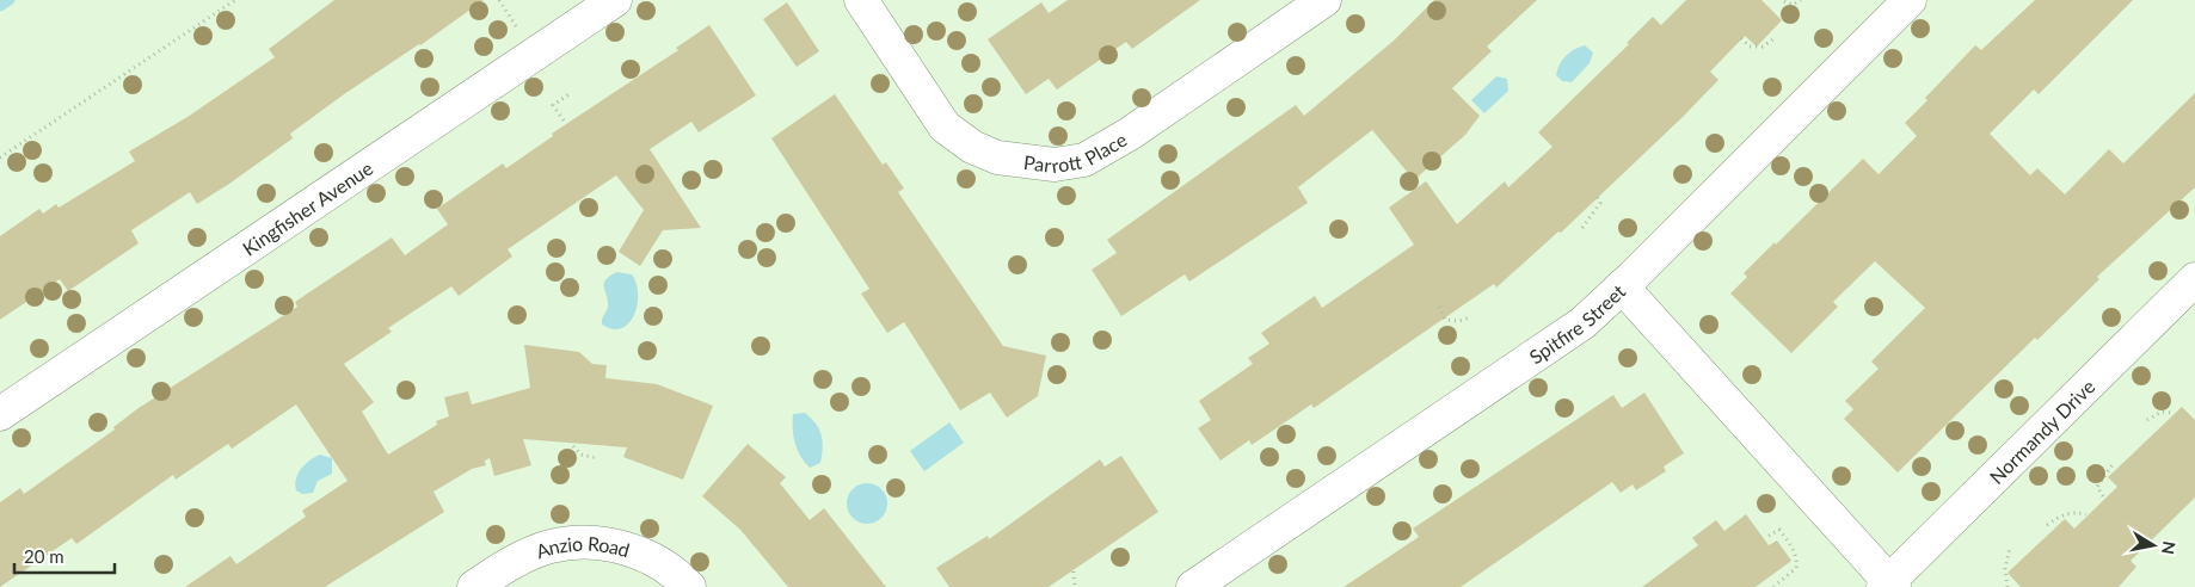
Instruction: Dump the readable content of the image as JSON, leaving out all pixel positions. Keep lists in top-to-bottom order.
{
  "streets": {
    "street": [
      "Parrott Place",
      "Kingfisher Avenue",
      "Spitfire Street",
      "Normandy Drive",
      "Anzio Road"
    ]
  },
  "crossings": [
    ["Spitfire Street", "Normandy Drive"]
  ],
  "scale_bar": "20 m",
  "north": "right"
}
